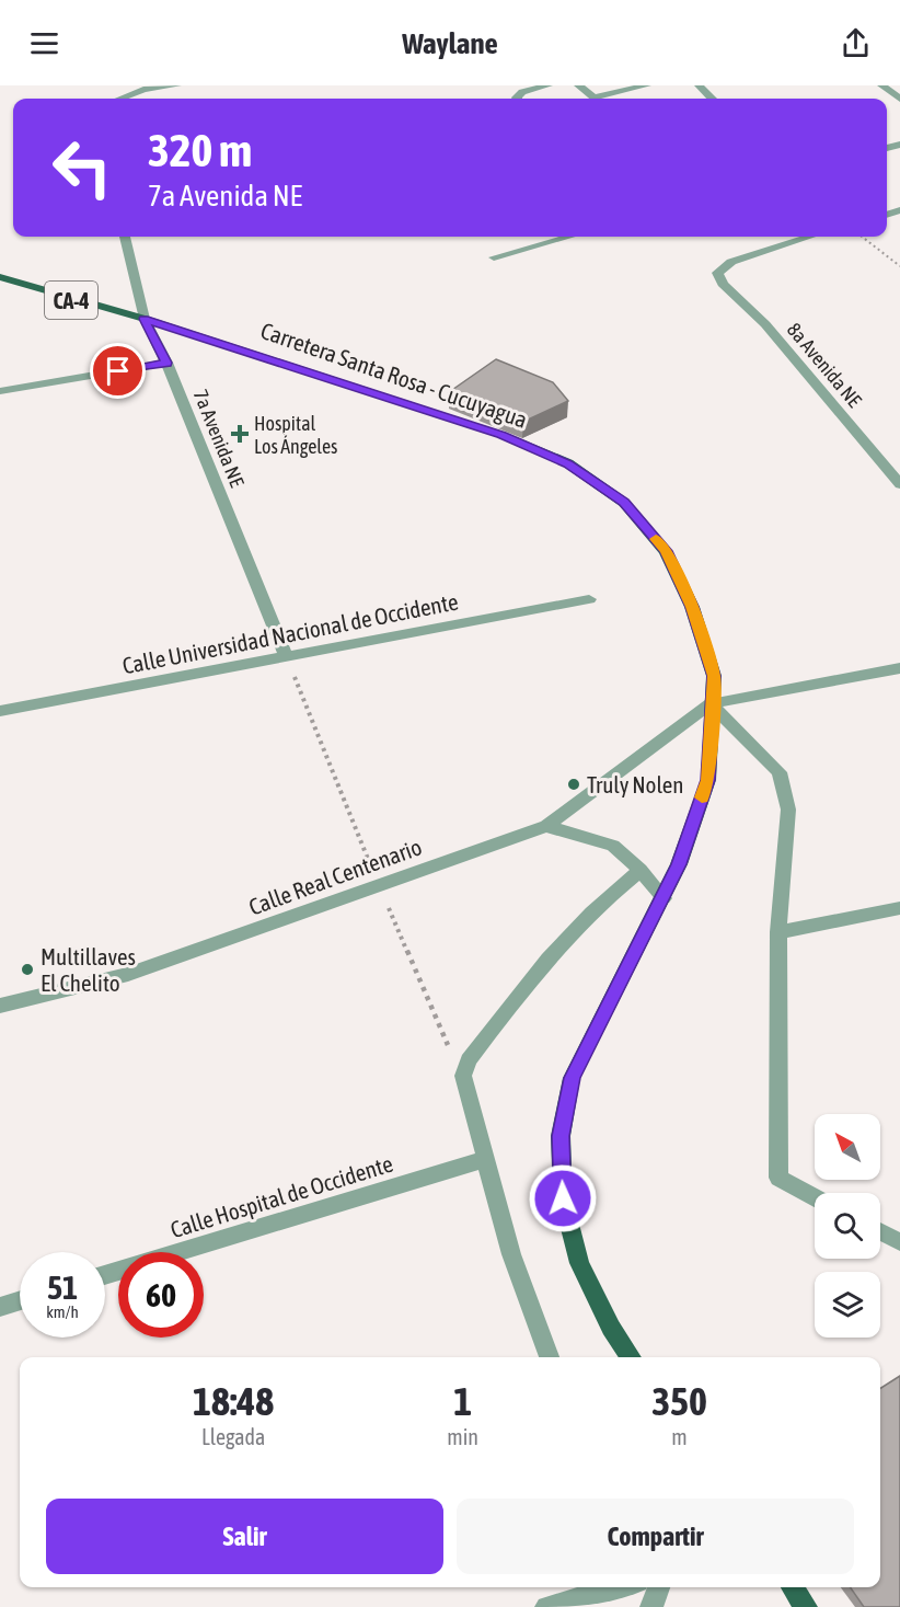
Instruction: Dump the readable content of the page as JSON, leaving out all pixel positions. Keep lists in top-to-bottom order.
{
  "streets": {
    "main road": ["CA-4", "Carretera Santa Rosa - Cucuyagua"],
    "street": [
      "8a Avenida NE",
      "7a Avenida NE",
      "Calle Universidad Nacional de Occidente",
      "Calle Real Centenario",
      "Calle Hospital de Occidente"
    ]
  },
  "crossings": [
    ["Carretera Santa Rosa - Cucuyagua", "7a Avenida NE"],
    ["Carretera Santa Rosa - Cucuyagua", "Calle Real Centenario"],
    ["7a Avenida NE", "Calle Universidad Nacional de Occidente"]
  ],
  "places": {
    "health": ["Hospital Los Ángeles"],
    "other": ["Truly Nolen", "Multillaves El Chelito"]
  },
  "north": "top left",
  "page": {
    "header": "Waylane",
    "turn": ["320 m", "7a Avenida NE"],
    "speed": "51 km/h",
    "limit": "60",
    "eta": [
      "18:48",
      "Llegada",
      "1",
      "min",
      "350",
      "m"
    ],
    "buttons": ["Salir", "Compartir"]
  }
}
